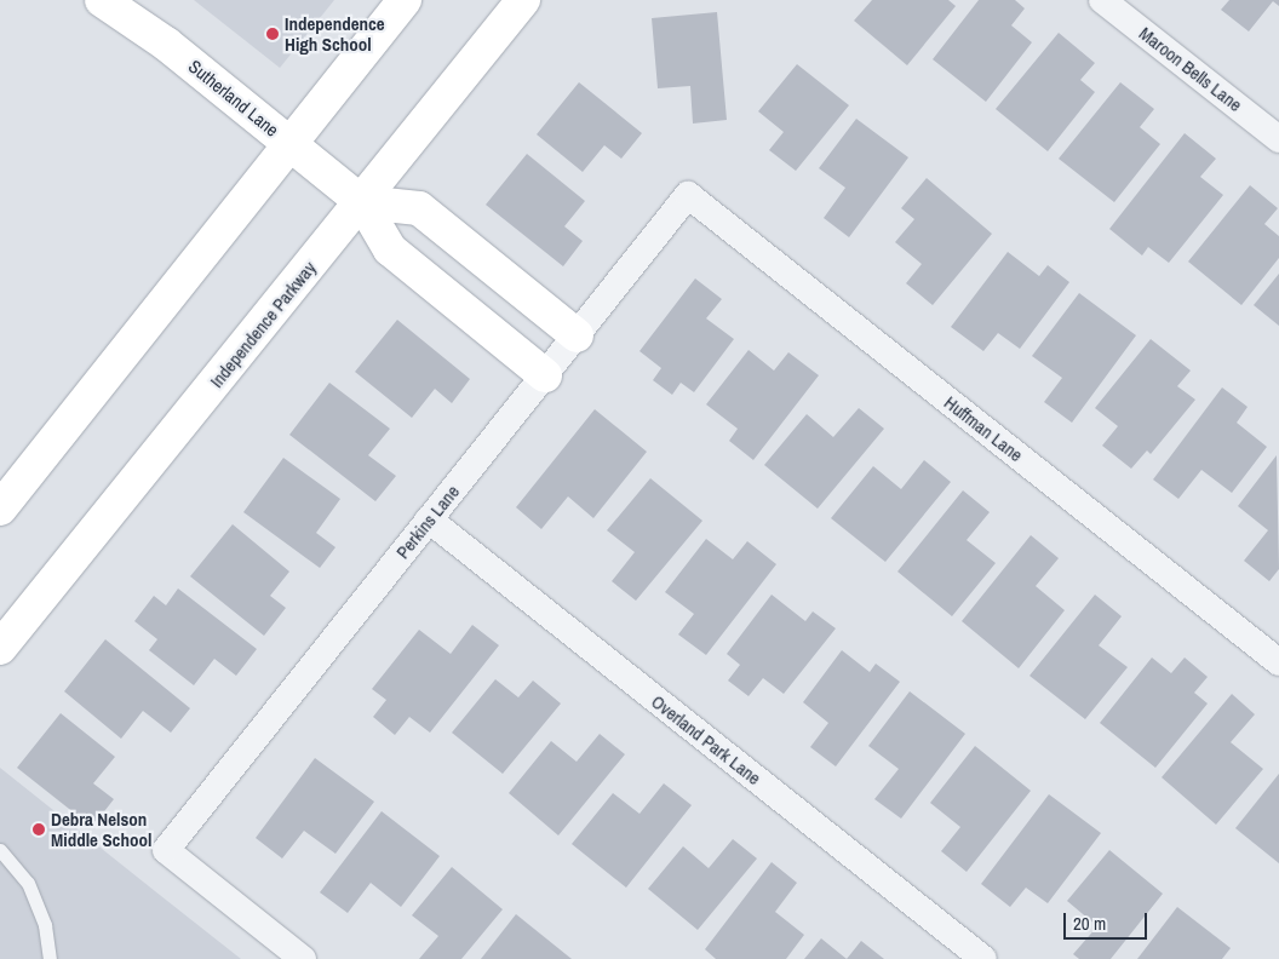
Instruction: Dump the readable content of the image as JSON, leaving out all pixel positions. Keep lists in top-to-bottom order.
{
  "streets": {
    "main road": ["Sutherland Lane", "Independence Parkway"],
    "street": [
      "Maroon Bells Lane",
      "Huffman Lane",
      "Perkins Lane",
      "Overland Park Lane"
    ]
  },
  "crossings": [
    ["Sutherland Lane", "Independence Parkway"],
    ["Sutherland Lane", "Perkins Lane"],
    ["Huffman Lane", "Perkins Lane"],
    ["Perkins Lane", "Overland Park Lane"]
  ],
  "places": ["Independence High School", "Debra Nelson Middle School"],
  "scale_bar": "20 m"
}
